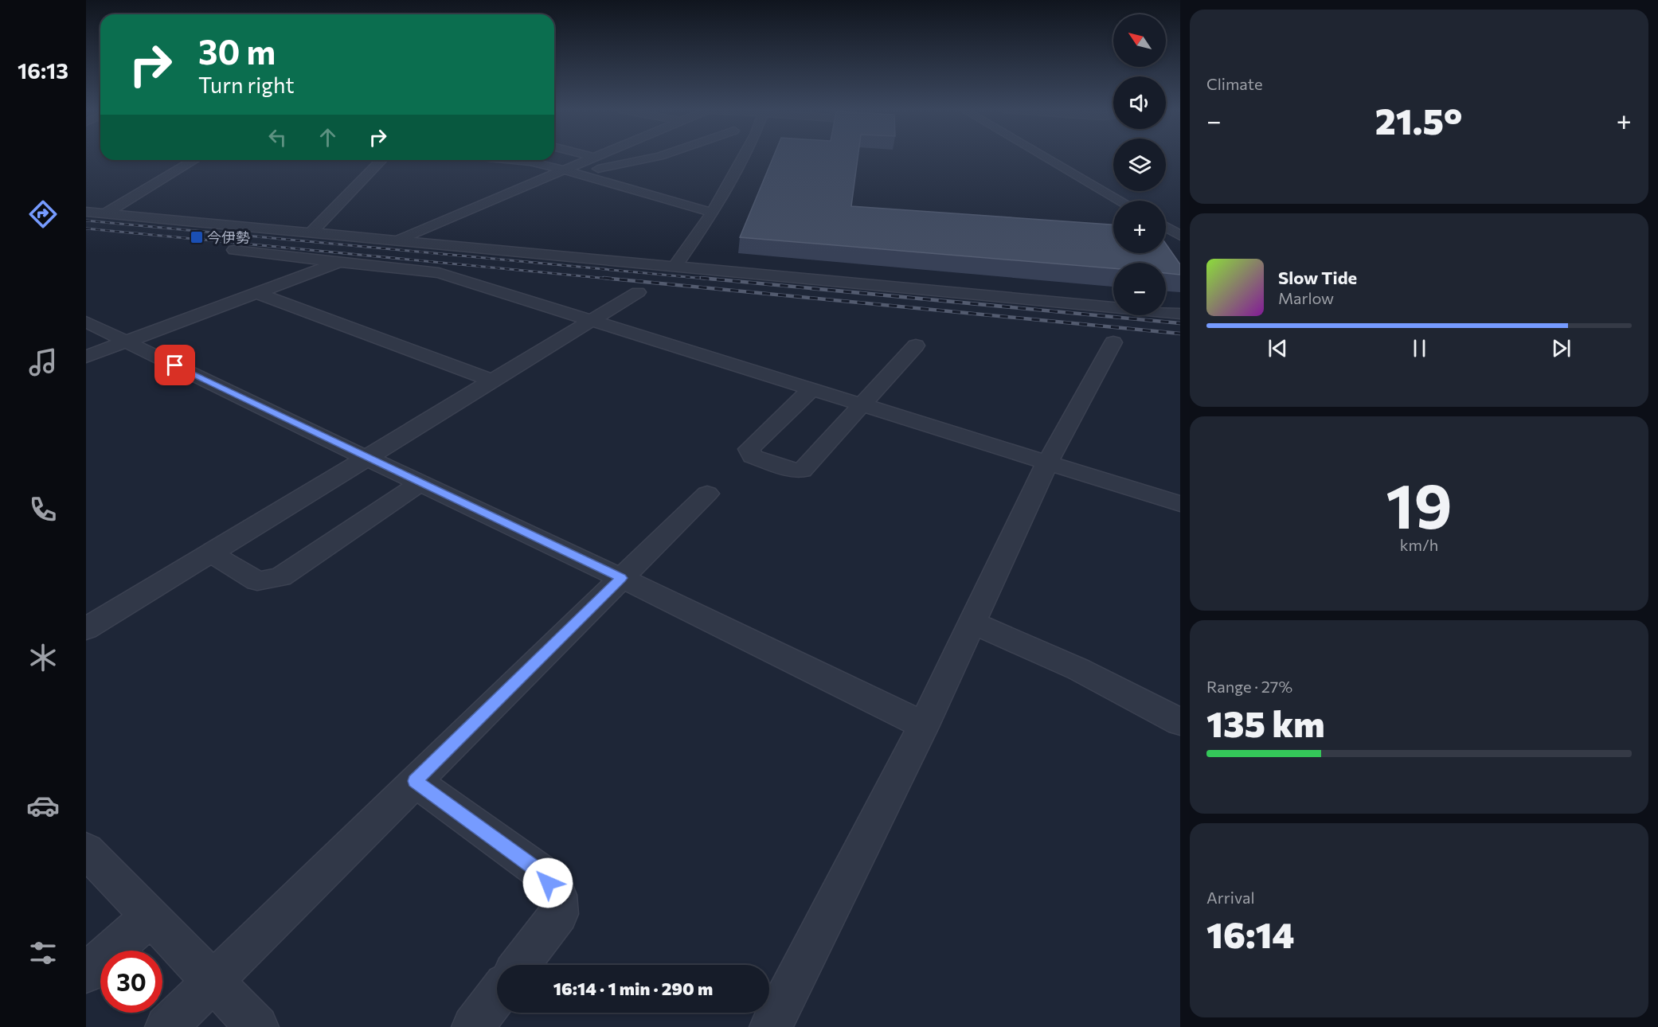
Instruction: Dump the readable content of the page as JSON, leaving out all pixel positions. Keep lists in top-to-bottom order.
{
  "places": {
    "transit": ["今伊勢"]
  },
  "north": "top left",
  "page": {
    "tabs": "16:13",
    "tile": [
      "Climate",
      ["19", "km/h"],
      ["Range · 27%", "135 km"],
      ["Arrival", "16:14"]
    ],
    "map_buttons": ["+", "−"],
    "turn": ["30 m", "Turn right"],
    "heat": ["−", "21.5°", "+"],
    "song": ["Slow Tide", "Marlow"],
    "limit": "30",
    "trip": "16:14 · 1 min · 290 m"
  }
}
